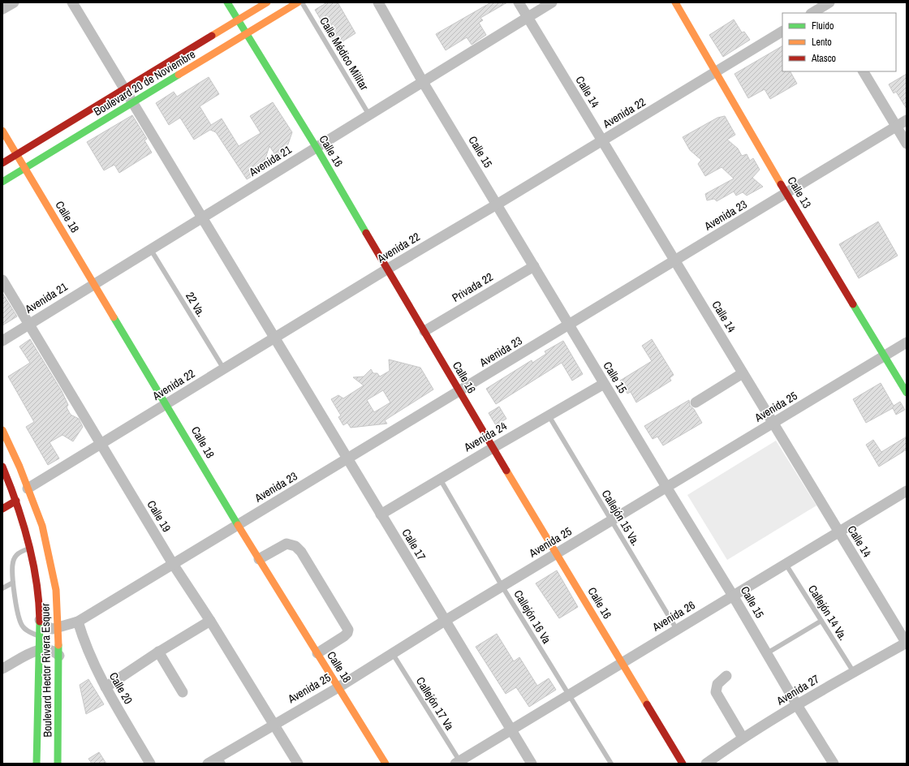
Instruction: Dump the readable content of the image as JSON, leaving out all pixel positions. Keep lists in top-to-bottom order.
{
  "streets": {
    "street": [
      "Boulevard 20 de Noviembre",
      "Calle 14",
      "Avenida 22",
      "Calle 16",
      "Calle 15",
      "Avenida 21",
      "Calle 13",
      "Avenida 23",
      "Calle 18",
      "Privada 22",
      "Avenida 25",
      "Avenida 24",
      "Calle 19",
      "Calle 17",
      "Avenida 26",
      "Boulevard Hector Rivera Esquer",
      "Calle 20",
      "Avenida 27"
    ],
    "lane": [
      "Calle Médico Militar",
      "22 Va.",
      "Callejón 15 Va.",
      "Callejón 14 Va.",
      "Callejón 16 Va",
      "Callejón 17 Va"
    ]
  },
  "crossings": [
    ["Calle Médico Militar", "Avenida 21"],
    ["Boulevard 20 de Noviembre", "Calle 16"],
    ["Boulevard 20 de Noviembre", "Calle 18"],
    ["Boulevard 20 de Noviembre", "Calle 17"],
    ["Calle 14", "Avenida 22"],
    ["Calle 14", "Avenida 21"],
    ["Calle 14", "Avenida 23"],
    ["Calle 14", "Avenida 25"],
    ["Calle 14", "Avenida 26"],
    ["Calle 14", "Avenida 27"],
    ["Avenida 22", "Calle 16"],
    ["Avenida 22", "Calle 15"],
    ["Avenida 22", "Calle 13"],
    ["Avenida 22", "Calle 18"],
    ["Avenida 22", "22 Va."],
    ["Avenida 22", "Calle 19"],
    ["Avenida 22", "Calle 17"],
    ["Avenida 22", "Boulevard Hector Rivera Esquer"],
    ["Calle 16", "Avenida 21"],
    ["Calle 16", "Avenida 23"],
    ["Calle 16", "Privada 22"],
    ["Calle 16", "Avenida 25"],
    ["Calle 16", "Avenida 24"],
    ["Calle 16", "Avenida 26"],
    ["Calle 15", "Avenida 21"],
    ["Calle 15", "Avenida 23"],
    ["Calle 15", "Privada 22"],
    ["Calle 15", "Avenida 25"],
    ["Calle 15", "Avenida 24"],
    ["Calle 15", "Avenida 26"],
    ["Calle 15", "Avenida 27"],
    ["Avenida 21", "Calle 18"],
    ["Avenida 21", "22 Va."],
    ["Avenida 21", "Calle 19"],
    ["Avenida 21", "Calle 17"],
    ["Calle 13", "Avenida 23"],
    ["Calle 13", "Avenida 25"],
    ["Avenida 23", "Calle 18"],
    ["Avenida 23", "Calle 19"],
    ["Avenida 23", "Calle 17"],
    ["Avenida 23", "Boulevard Hector Rivera Esquer"],
    ["Avenida 23", "Calle 20"],
    ["Calle 18", "Avenida 25"],
    ["Avenida 25", "Calle 19"],
    ["Avenida 25", "Callejón 15 Va."],
    ["Avenida 25", "Calle 17"],
    ["Avenida 25", "Callejón 16 Va"],
    ["Avenida 25", "Callejón 17 Va"],
    ["Avenida 24", "Callejón 15 Va."],
    ["Avenida 24", "Calle 17"],
    ["Avenida 24", "Callejón 16 Va"],
    ["Callejón 15 Va.", "Avenida 26"],
    ["Calle 17", "Avenida 26"],
    ["Callejón 14 Va.", "Avenida 26"],
    ["Callejón 14 Va.", "Avenida 27"],
    ["Avenida 26", "Callejón 16 Va"],
    ["Avenida 26", "Callejón 17 Va"]
  ],
  "legend": ["Fluido", "Lento", "Atasco"]
}
